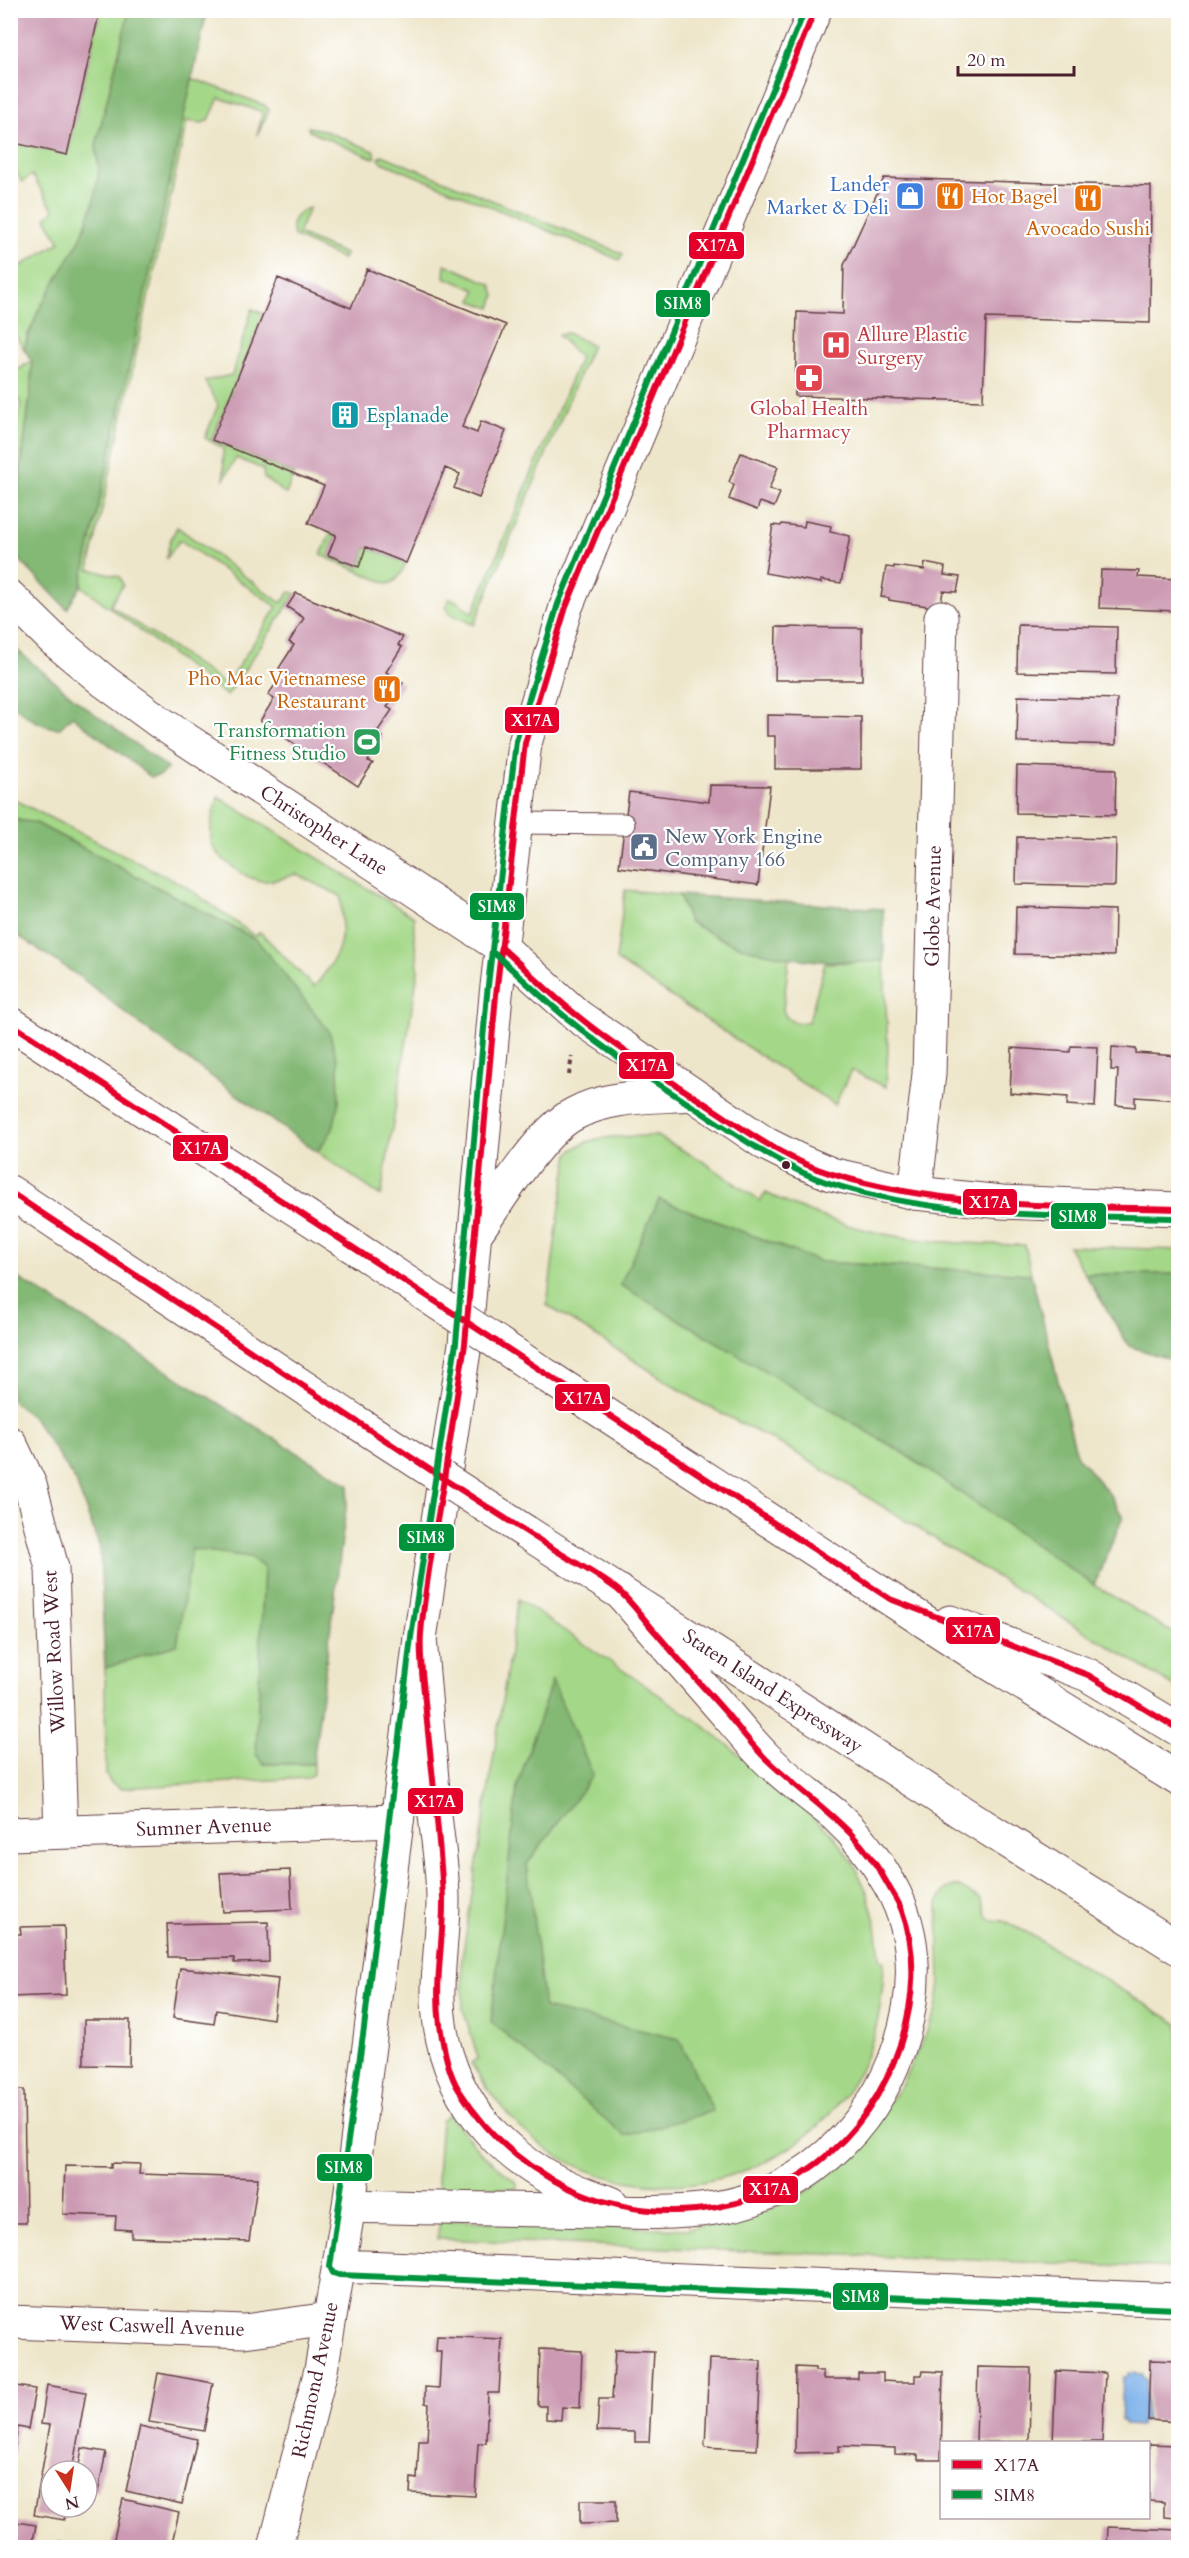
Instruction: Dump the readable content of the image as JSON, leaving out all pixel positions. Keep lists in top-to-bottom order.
{
  "streets": {
    "main road": [
      "Christopher Lane",
      "Globe Avenue",
      "Willow Road West",
      "Staten Island Expressway",
      "Sumner Avenue",
      "West Caswell Avenue",
      "Richmond Avenue"
    ]
  },
  "crossings": [
    ["Christopher Lane", "Globe Avenue"],
    ["Christopher Lane", "Richmond Avenue"],
    ["Willow Road West", "Sumner Avenue"],
    ["Sumner Avenue", "Richmond Avenue"],
    ["West Caswell Avenue", "Richmond Avenue"]
  ],
  "places": {
    "shop": ["Lander Market & Deli"],
    "restaurant": ["Hot Bagel", "Avocado Sushi", "Pho Mac Vietnamese Restaurant"],
    "hospital": ["Allure Plastic Surgery"],
    "pharmacy": ["Global Health Pharmacy"],
    "building": ["Esplanade"],
    "sports": ["Transformation Fitness Studio"],
    "public building": ["New York Engine Company 166"]
  },
  "lines": ["transit line X17A", "transit line SIM8"],
  "legend": ["X17A", "SIM8"],
  "scale_bar": "20 m",
  "north": "bottom"
}
